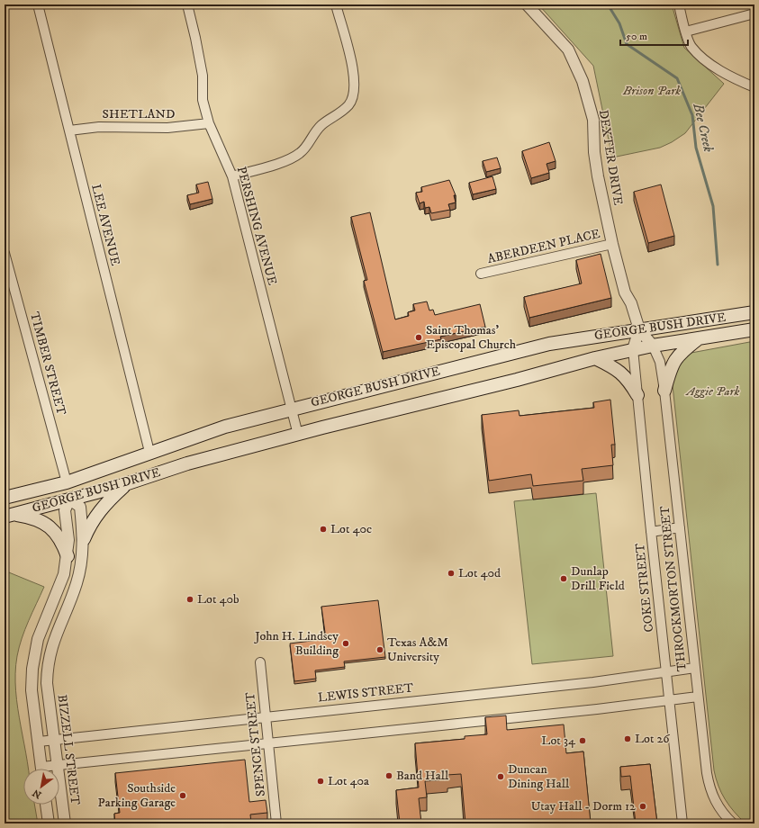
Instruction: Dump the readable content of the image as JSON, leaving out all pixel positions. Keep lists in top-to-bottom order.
{
  "streets": {
    "main road": ["GEORGE BUSH DRIVE"],
    "street": [
      "SHETLAND",
      "DEXTER DRIVE",
      "LEE AVENUE",
      "PERSHING AVENUE",
      "ABERDEEN PLACE",
      "TIMBER STREET",
      "COKE STREET",
      "THROCKMORTON STREET",
      "LEWIS STREET",
      "SPENCE STREET",
      "BIZZELL STREET"
    ]
  },
  "crossings": [
    ["SHETLAND", "LEE AVENUE"],
    ["SHETLAND", "PERSHING AVENUE"],
    ["DEXTER DRIVE", "ABERDEEN PLACE"],
    ["DEXTER DRIVE", "GEORGE BUSH DRIVE"],
    ["LEE AVENUE", "GEORGE BUSH DRIVE"],
    ["PERSHING AVENUE", "GEORGE BUSH DRIVE"],
    ["GEORGE BUSH DRIVE", "TIMBER STREET"],
    ["GEORGE BUSH DRIVE", "COKE STREET"],
    ["GEORGE BUSH DRIVE", "THROCKMORTON STREET"],
    ["GEORGE BUSH DRIVE", "BIZZELL STREET"],
    ["COKE STREET", "LEWIS STREET"],
    ["THROCKMORTON STREET", "LEWIS STREET"],
    ["LEWIS STREET", "SPENCE STREET"],
    ["LEWIS STREET", "BIZZELL STREET"]
  ],
  "water": ["Bee Creek"],
  "parks": ["Brison Park", "Aggie Park"],
  "places": [
    "Saint Thomas' Episcopal Church",
    "Lot 40c",
    "Lot 40d",
    "Dunlap Drill Field",
    "Lot 40b",
    "John H. Lindsey Building",
    "Texas A&M University",
    "Lot 26",
    "Lot 34",
    "Band Hall",
    "Duncan Dining Hall",
    "Lot 40a",
    "Southside Parking Garage",
    "Utay Hall - Dorm 12"
  ],
  "scale_bar": "50 m",
  "north": "bottom left"
}
